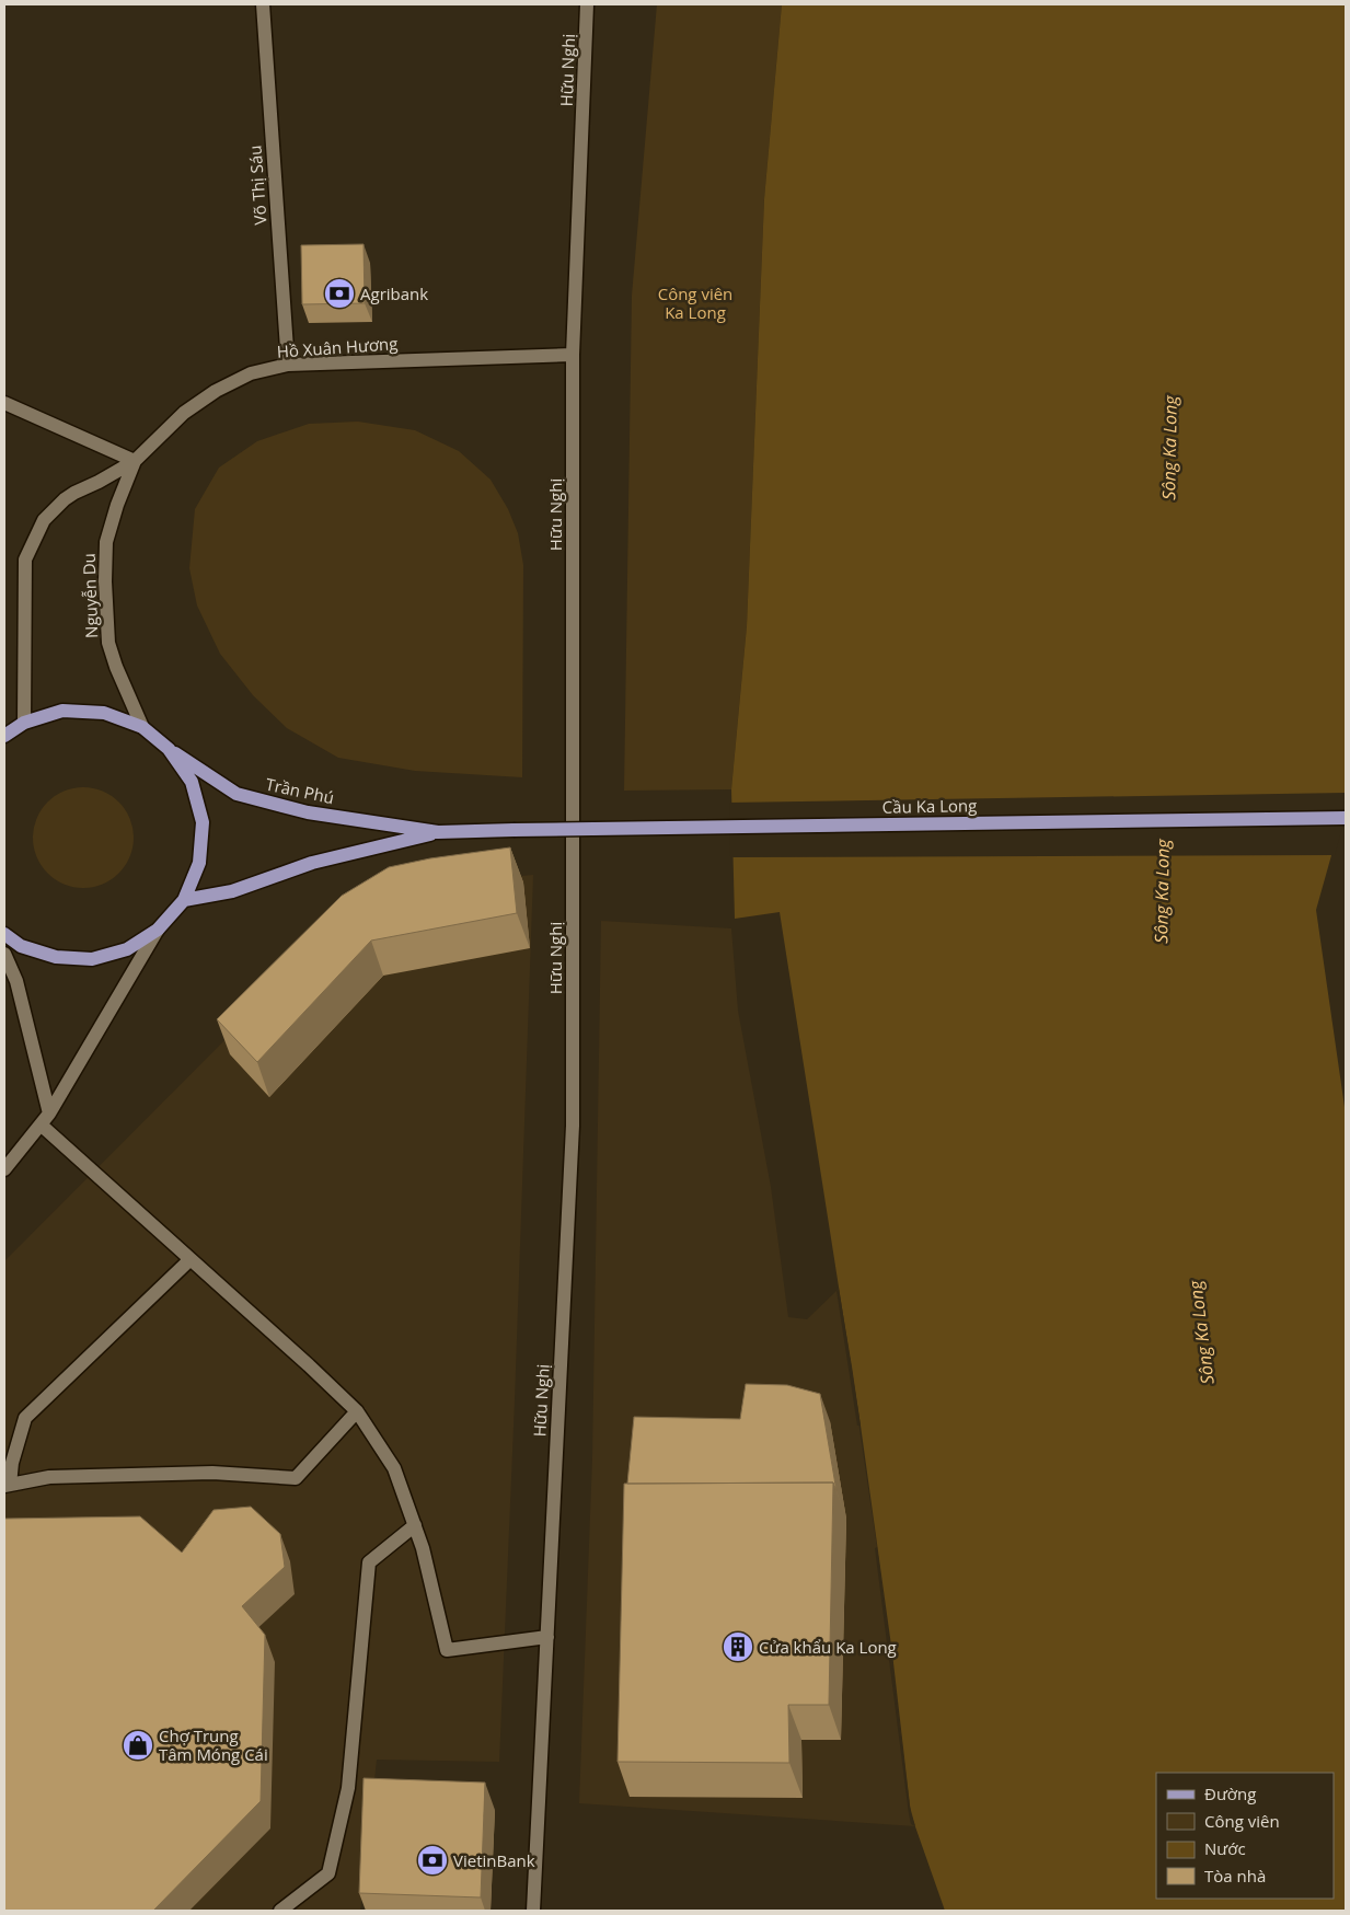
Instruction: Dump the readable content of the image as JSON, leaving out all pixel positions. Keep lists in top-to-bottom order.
{
  "streets": {
    "main road": ["Trần Phú", "Cầu Ka Long"],
    "street": [
      "Hữu Nghị",
      "Võ Thị Sáu",
      "Hồ Xuân Hương",
      "Nguyễn Du"
    ]
  },
  "crossings": [
    ["Hữu Nghị", "Hồ Xuân Hương"],
    ["Võ Thị Sáu", "Hồ Xuân Hương"],
    ["Hồ Xuân Hương", "Nguyễn Du"],
    ["Trần Phú", "Cầu Ka Long"]
  ],
  "water": ["Sông Ka Long"],
  "parks": ["Công viên Ka Long"],
  "places": {
    "bank": ["Agribank", "VietinBank"],
    "building": ["Cửa khẩu Ka Long"],
    "shop": ["Chợ Trung Tâm Móng Cái"]
  },
  "legend": [
    "Đường",
    "Công viên",
    "Nước",
    "Tòa nhà"
  ]
}
